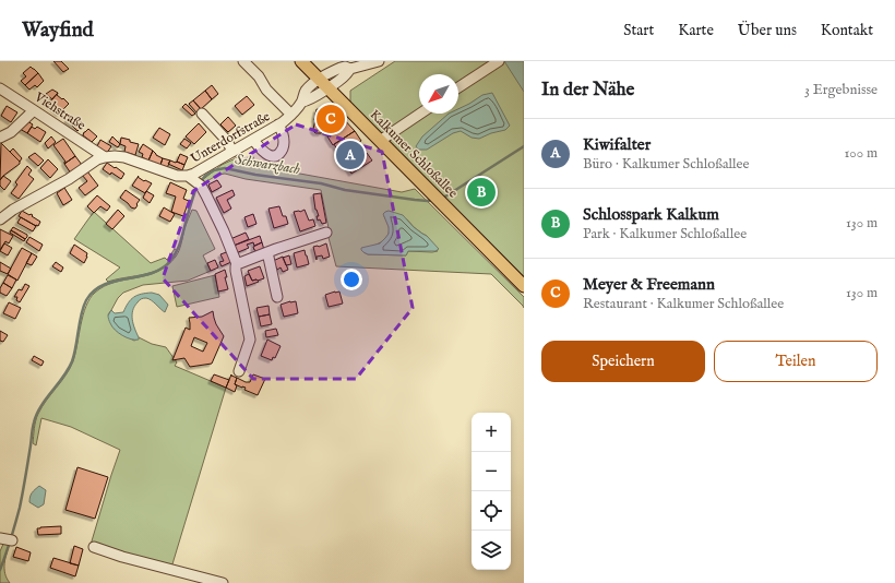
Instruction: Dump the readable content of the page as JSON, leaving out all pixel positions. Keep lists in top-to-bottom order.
{
  "streets": {
    "main road": ["Kalkumer Schloßallee"],
    "street": ["Viehstraße", "Unterdorfstraße"]
  },
  "crossings": [
    ["Viehstraße", "Unterdorfstraße"],
    ["Unterdorfstraße", "Kalkumer Schloßallee"]
  ],
  "water": ["Schwarzbach"],
  "north": "bottom left",
  "page": {
    "header": "Wayfind",
    "nav": [
      "Start",
      "Karte",
      "Über uns",
      "Kontakt"
    ],
    "heading": ["In der Nähe", "3 Ergebnisse"],
    "pins": ["C", "A", "B"],
    "list": [
      {
        "mark": "A",
        "name": "Kiwifalter",
        "note": "Büro · Kalkumer Schloßallee",
        "value": "100 m"
      },
      {
        "mark": "B",
        "name": "Schlosspark Kalkum",
        "note": "Park · Kalkumer Schloßallee",
        "value": "130 m"
      },
      {
        "mark": "C",
        "name": "Meyer & Freemann",
        "note": "Restaurant · Kalkumer Schloßallee",
        "value": "130 m"
      }
    ],
    "buttons": ["Speichern", "Teilen"],
    "map_buttons": ["+", "−"]
  }
}
